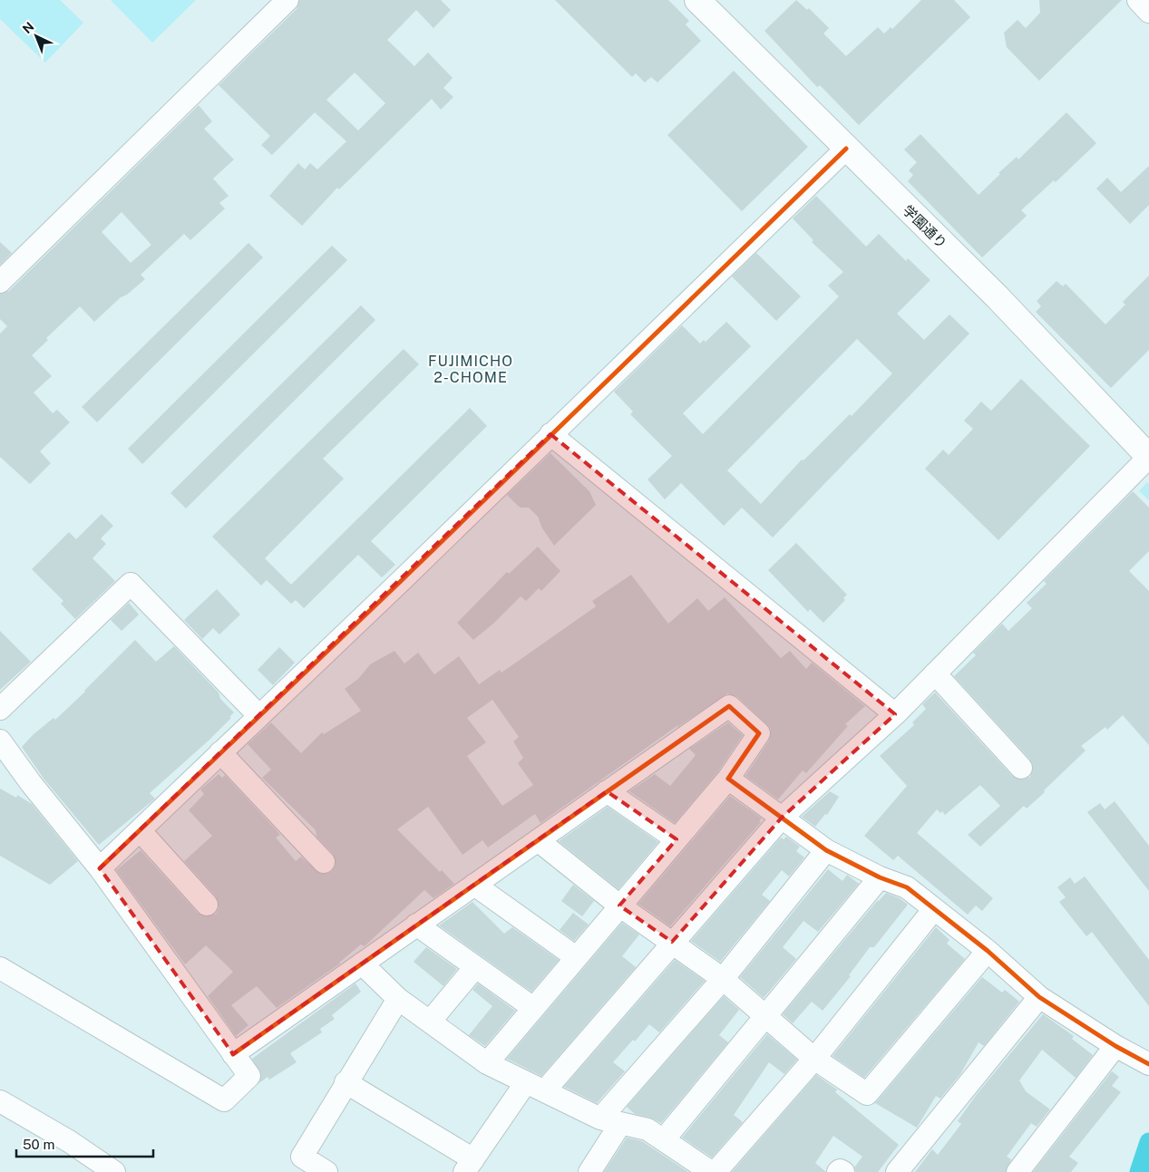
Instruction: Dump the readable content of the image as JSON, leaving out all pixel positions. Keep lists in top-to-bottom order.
{
  "streets": {
    "street": ["学園通り"]
  },
  "districts": ["FUJIMICHO 2-CHOME"],
  "scale_bar": "50 m",
  "north": "top left"
}
